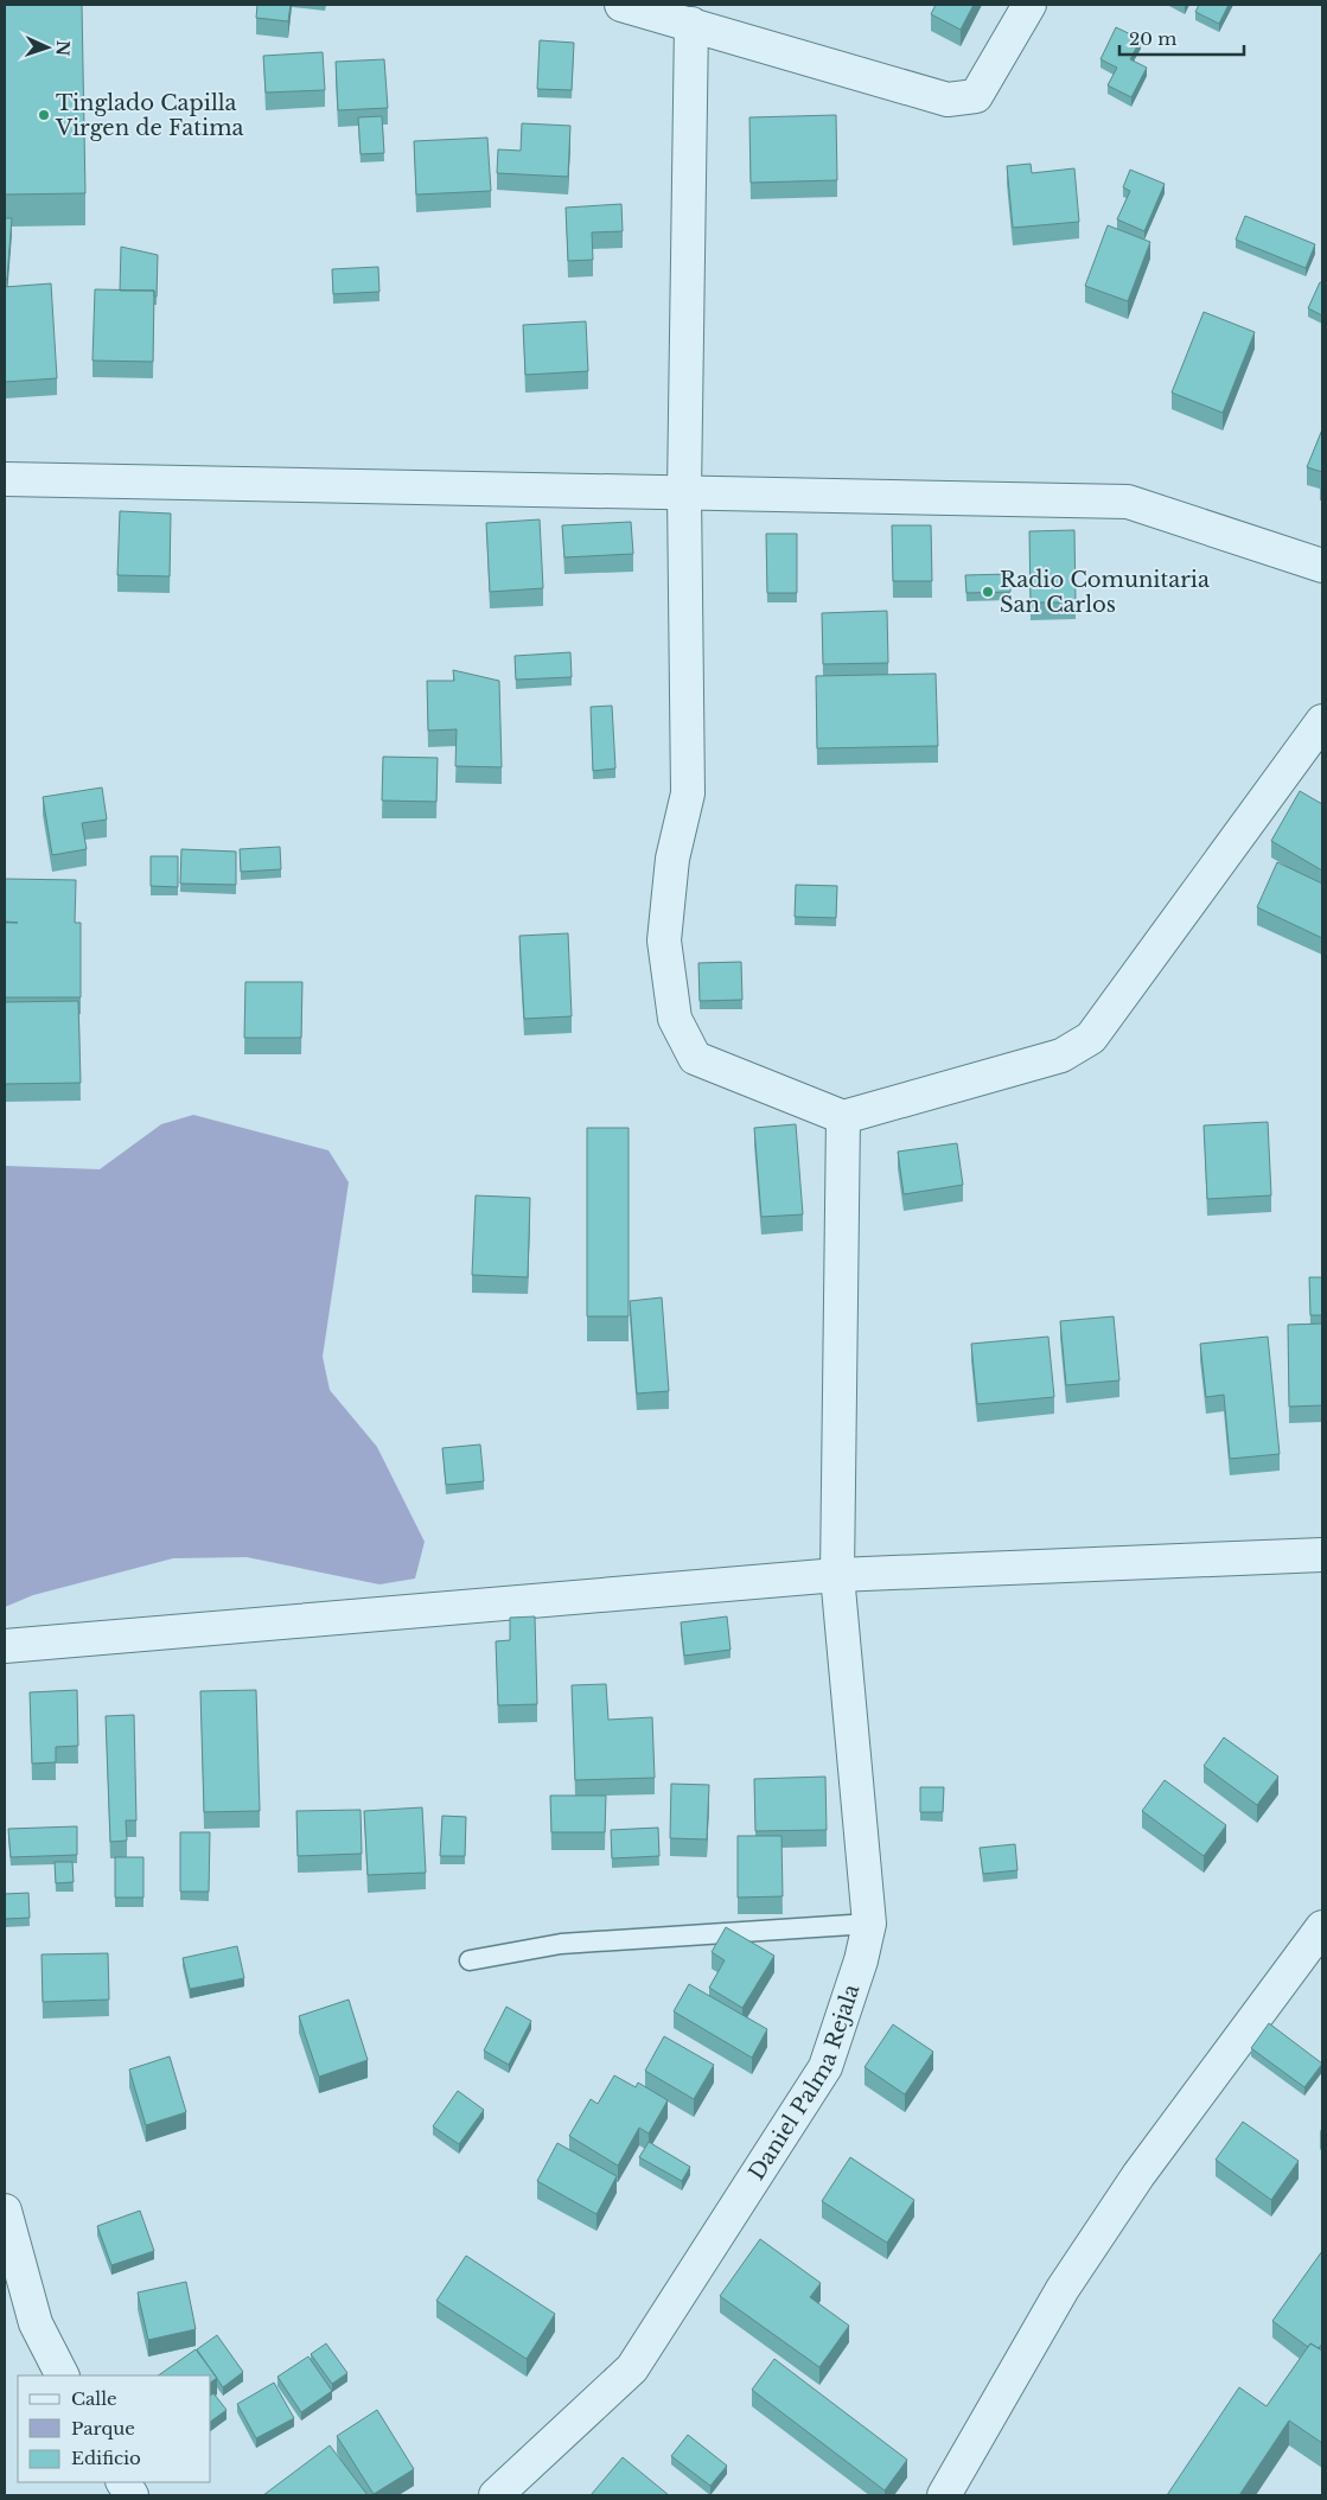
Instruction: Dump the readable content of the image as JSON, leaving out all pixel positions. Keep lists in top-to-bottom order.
{
  "streets": {
    "street": ["Daniel Palma Rejala"]
  },
  "places": ["Tinglado Capilla Virgen de Fatima", "Radio Comunitaria San Carlos"],
  "legend": ["Calle", "Parque", "Edificio"],
  "scale_bar": "20 m",
  "north": "right"
}
